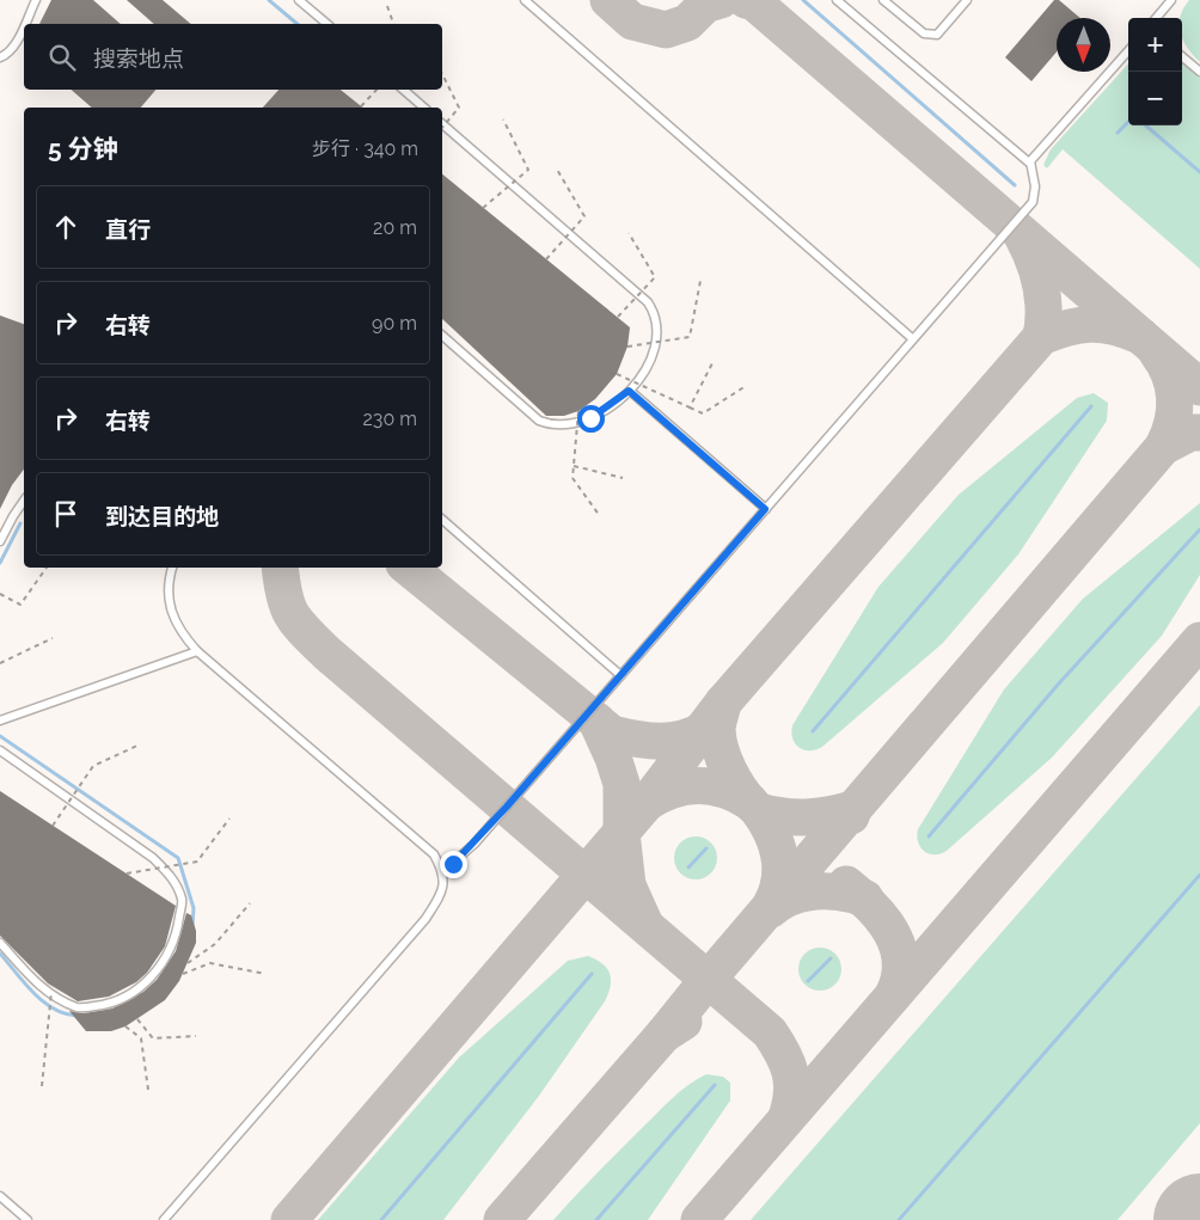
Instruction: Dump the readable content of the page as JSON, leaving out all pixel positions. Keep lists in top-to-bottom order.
{
  "north": "bottom",
  "page": {
    "map_buttons": ["+", "−"],
    "search": "搜索地点",
    "heading": ["5 分钟", "步行 · 340 m"],
    "list": [
      ["直行", "20 m"],
      ["右转", "90 m"],
      ["右转", "230 m"],
      "到达目的地"
    ]
  }
}
